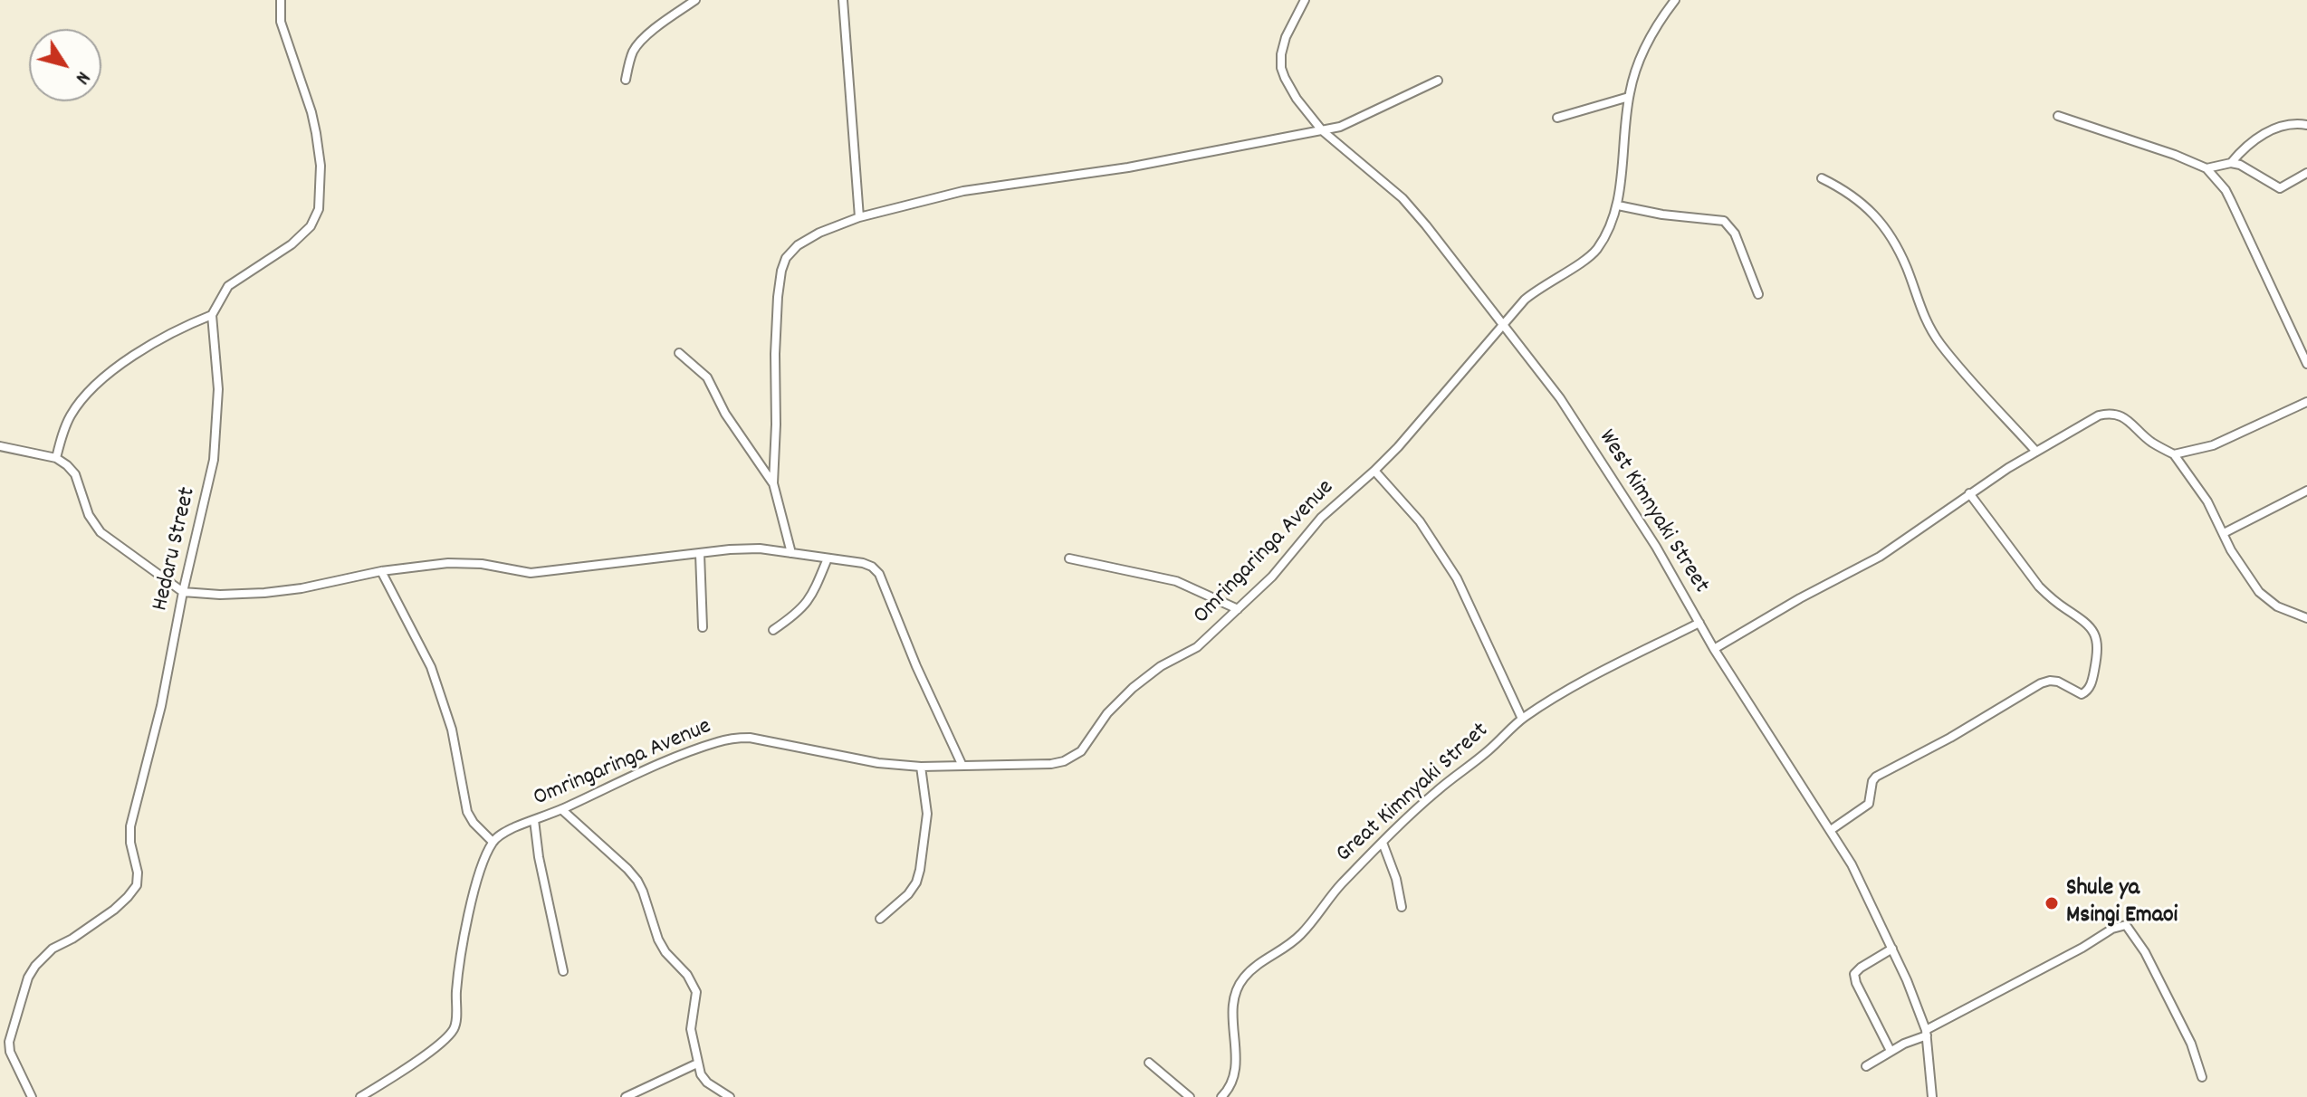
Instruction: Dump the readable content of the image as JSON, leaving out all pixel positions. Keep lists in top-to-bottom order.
{
  "streets": {
    "street": [
      "West Kimnyaki Street",
      "Hedaru Street",
      "Omringaringa Avenue",
      "Great Kimnyaki Street"
    ]
  },
  "crossings": [
    ["West Kimnyaki Street", "Omringaringa Avenue"],
    ["West Kimnyaki Street", "Great Kimnyaki Street"]
  ],
  "places": ["Shule ya Msingi Emaoi"],
  "north": "bottom right"
}
